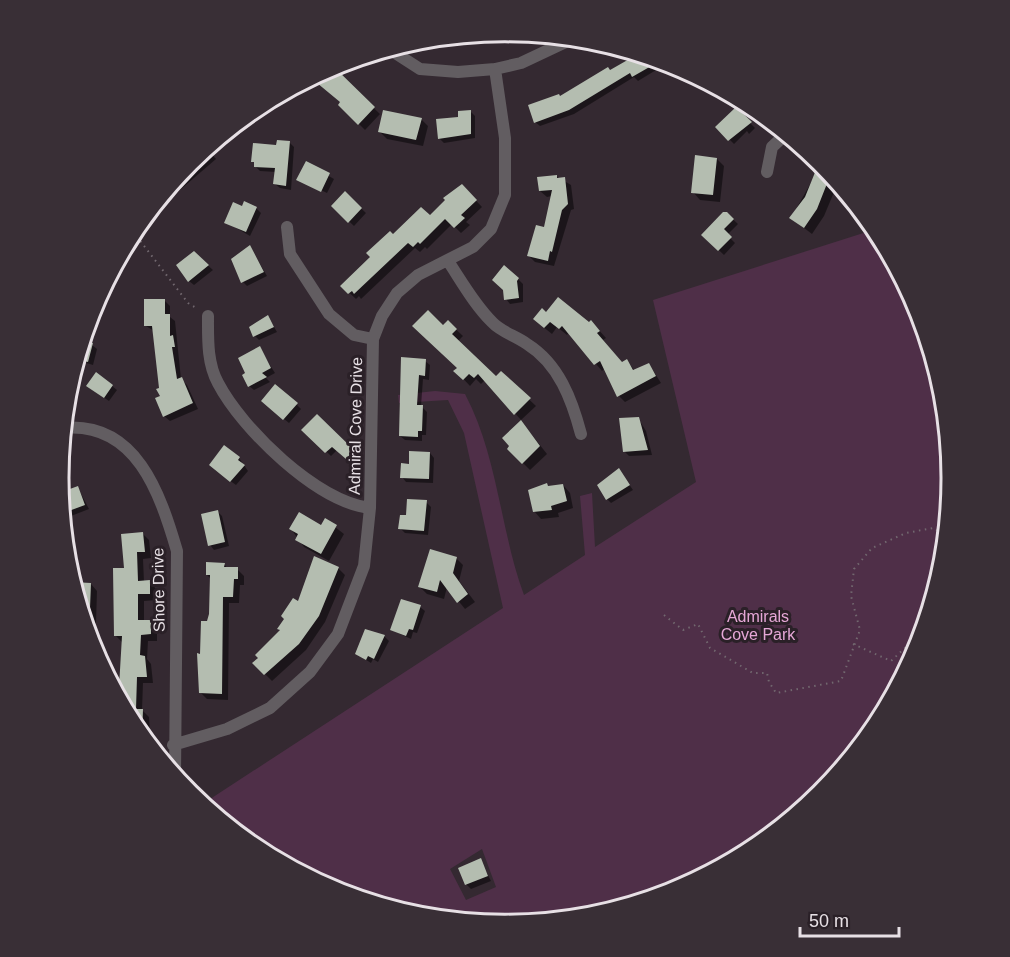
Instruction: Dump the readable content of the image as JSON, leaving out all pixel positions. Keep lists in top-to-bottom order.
{
  "streets": {
    "street": ["Admiral Cove Drive", "Shore Drive"]
  },
  "crossings": [
    ["Admiral Cove Drive", "Shore Drive"]
  ],
  "parks": ["Admirals Cove Park"],
  "scale_bar": "50 m"
}
